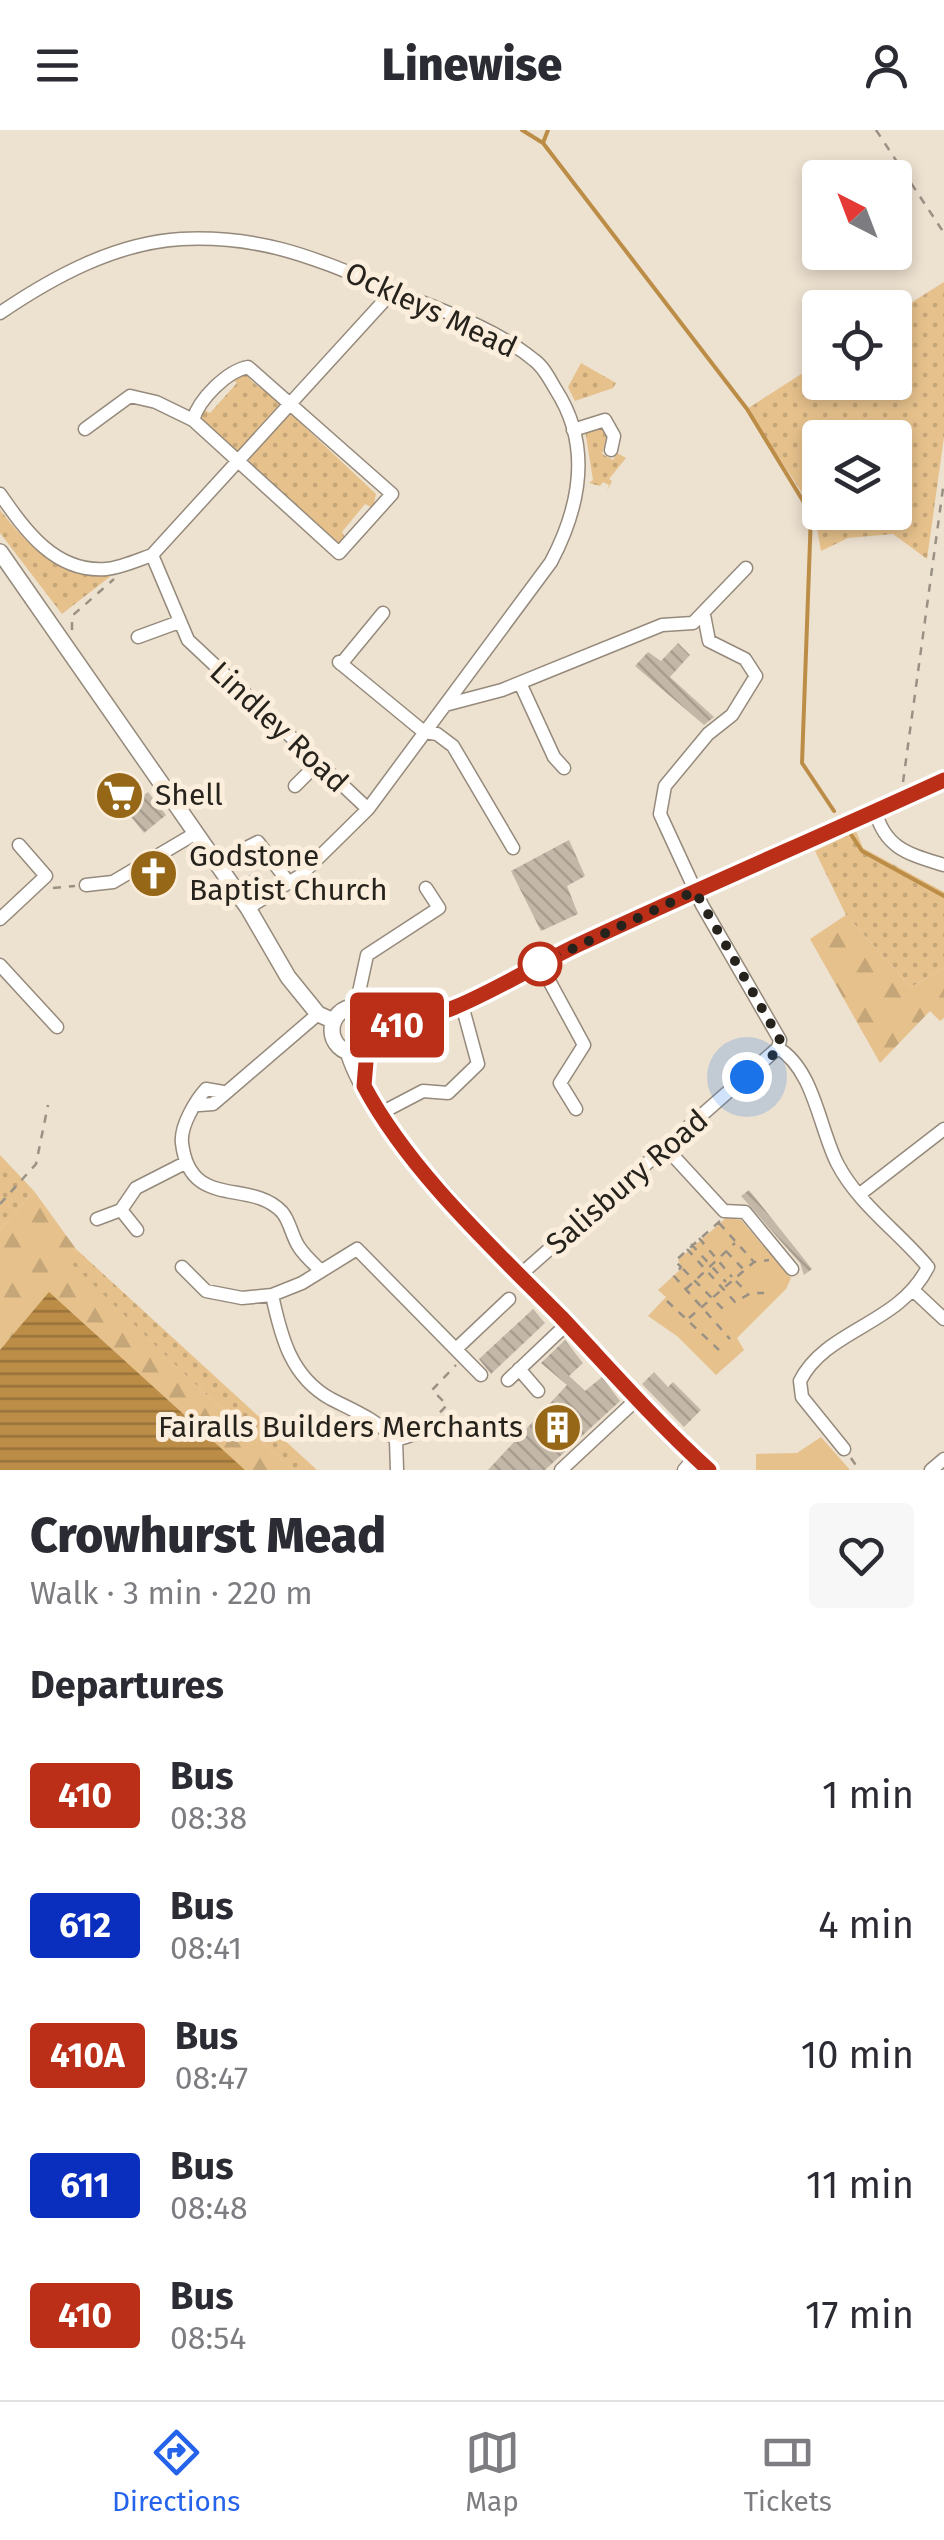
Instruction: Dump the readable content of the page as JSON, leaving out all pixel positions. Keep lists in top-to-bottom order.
{
  "streets": {
    "street": ["Ockleys Mead", "Lindley Road", "Salisbury Road"]
  },
  "crossings": [
    ["Ockleys Mead", "Lindley Road"]
  ],
  "places": {
    "supermarket": ["Shell"],
    "church": ["Godstone Baptist Church"],
    "building": ["Fairalls Builders Merchants"]
  },
  "lines": ["bus line 410"],
  "north": "top left",
  "page": {
    "header": "Linewise",
    "on_map": "410",
    "heading": [
      ["Crowhurst Mead", "Walk · 3 min · 220 m"],
      "Departures"
    ],
    "list": [
      {
        "mark": "410",
        "name": "Bus",
        "note": "08:38",
        "value": "1 min"
      },
      {
        "mark": "612",
        "name": "Bus",
        "note": "08:41",
        "value": "4 min"
      },
      {
        "mark": "410A",
        "name": "Bus",
        "note": "08:47",
        "value": "10 min"
      },
      {
        "mark": "611",
        "name": "Bus",
        "note": "08:48",
        "value": "11 min"
      },
      {
        "mark": "410",
        "name": "Bus",
        "note": "08:54",
        "value": "17 min"
      }
    ],
    "tabs": ["Directions", "Map", "Tickets"]
  }
}
